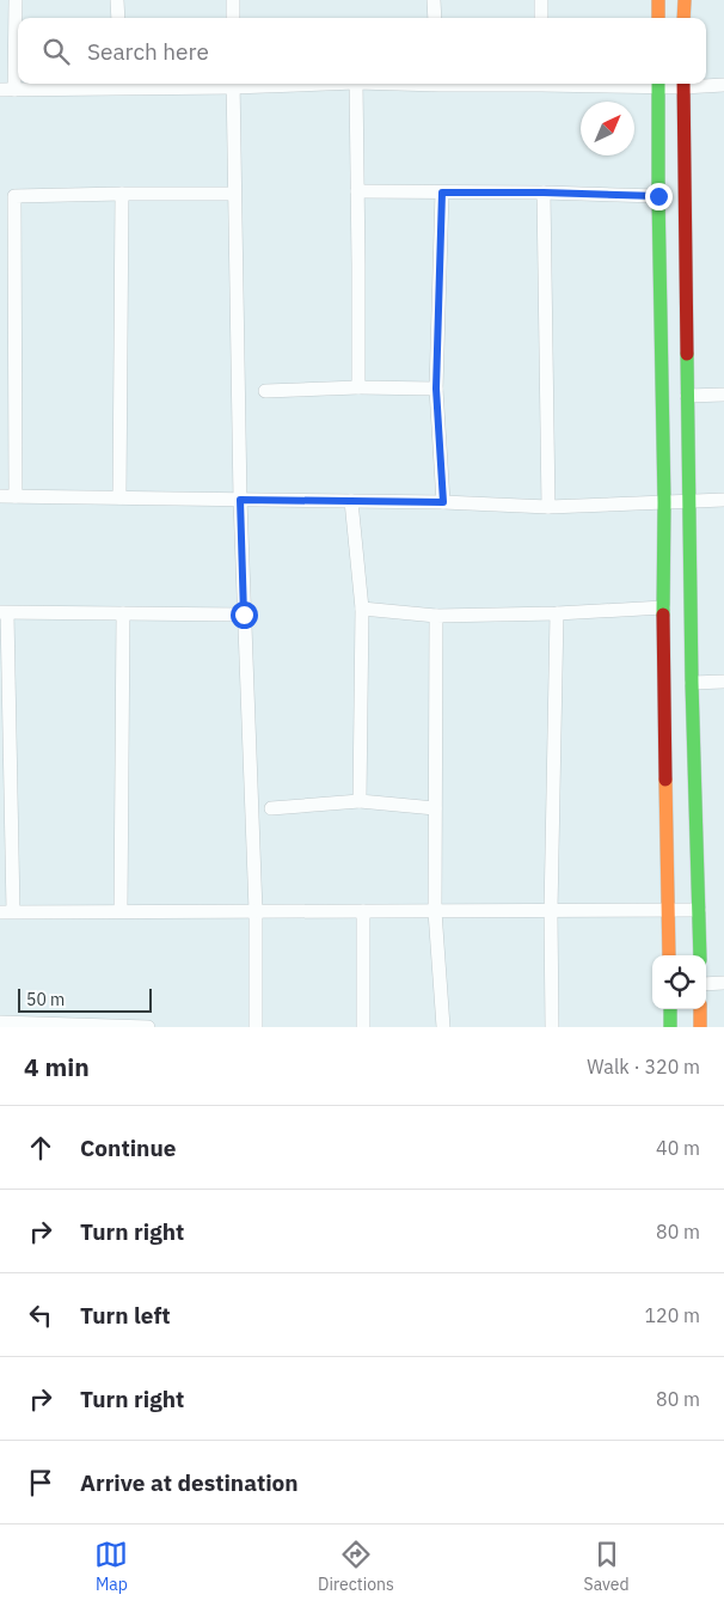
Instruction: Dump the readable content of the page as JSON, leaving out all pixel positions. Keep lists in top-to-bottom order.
{
  "scale_bar": "50 m",
  "north": "top right",
  "page": {
    "search": "Search here",
    "scale": "50 m",
    "heading": ["4 min", "Walk · 320 m"],
    "list": [
      ["Continue", "40 m"],
      ["Turn right", "80 m"],
      ["Turn left", "120 m"],
      ["Turn right", "80 m"],
      "Arrive at destination"
    ],
    "nav": ["Map", "Directions", "Saved"]
  }
}
